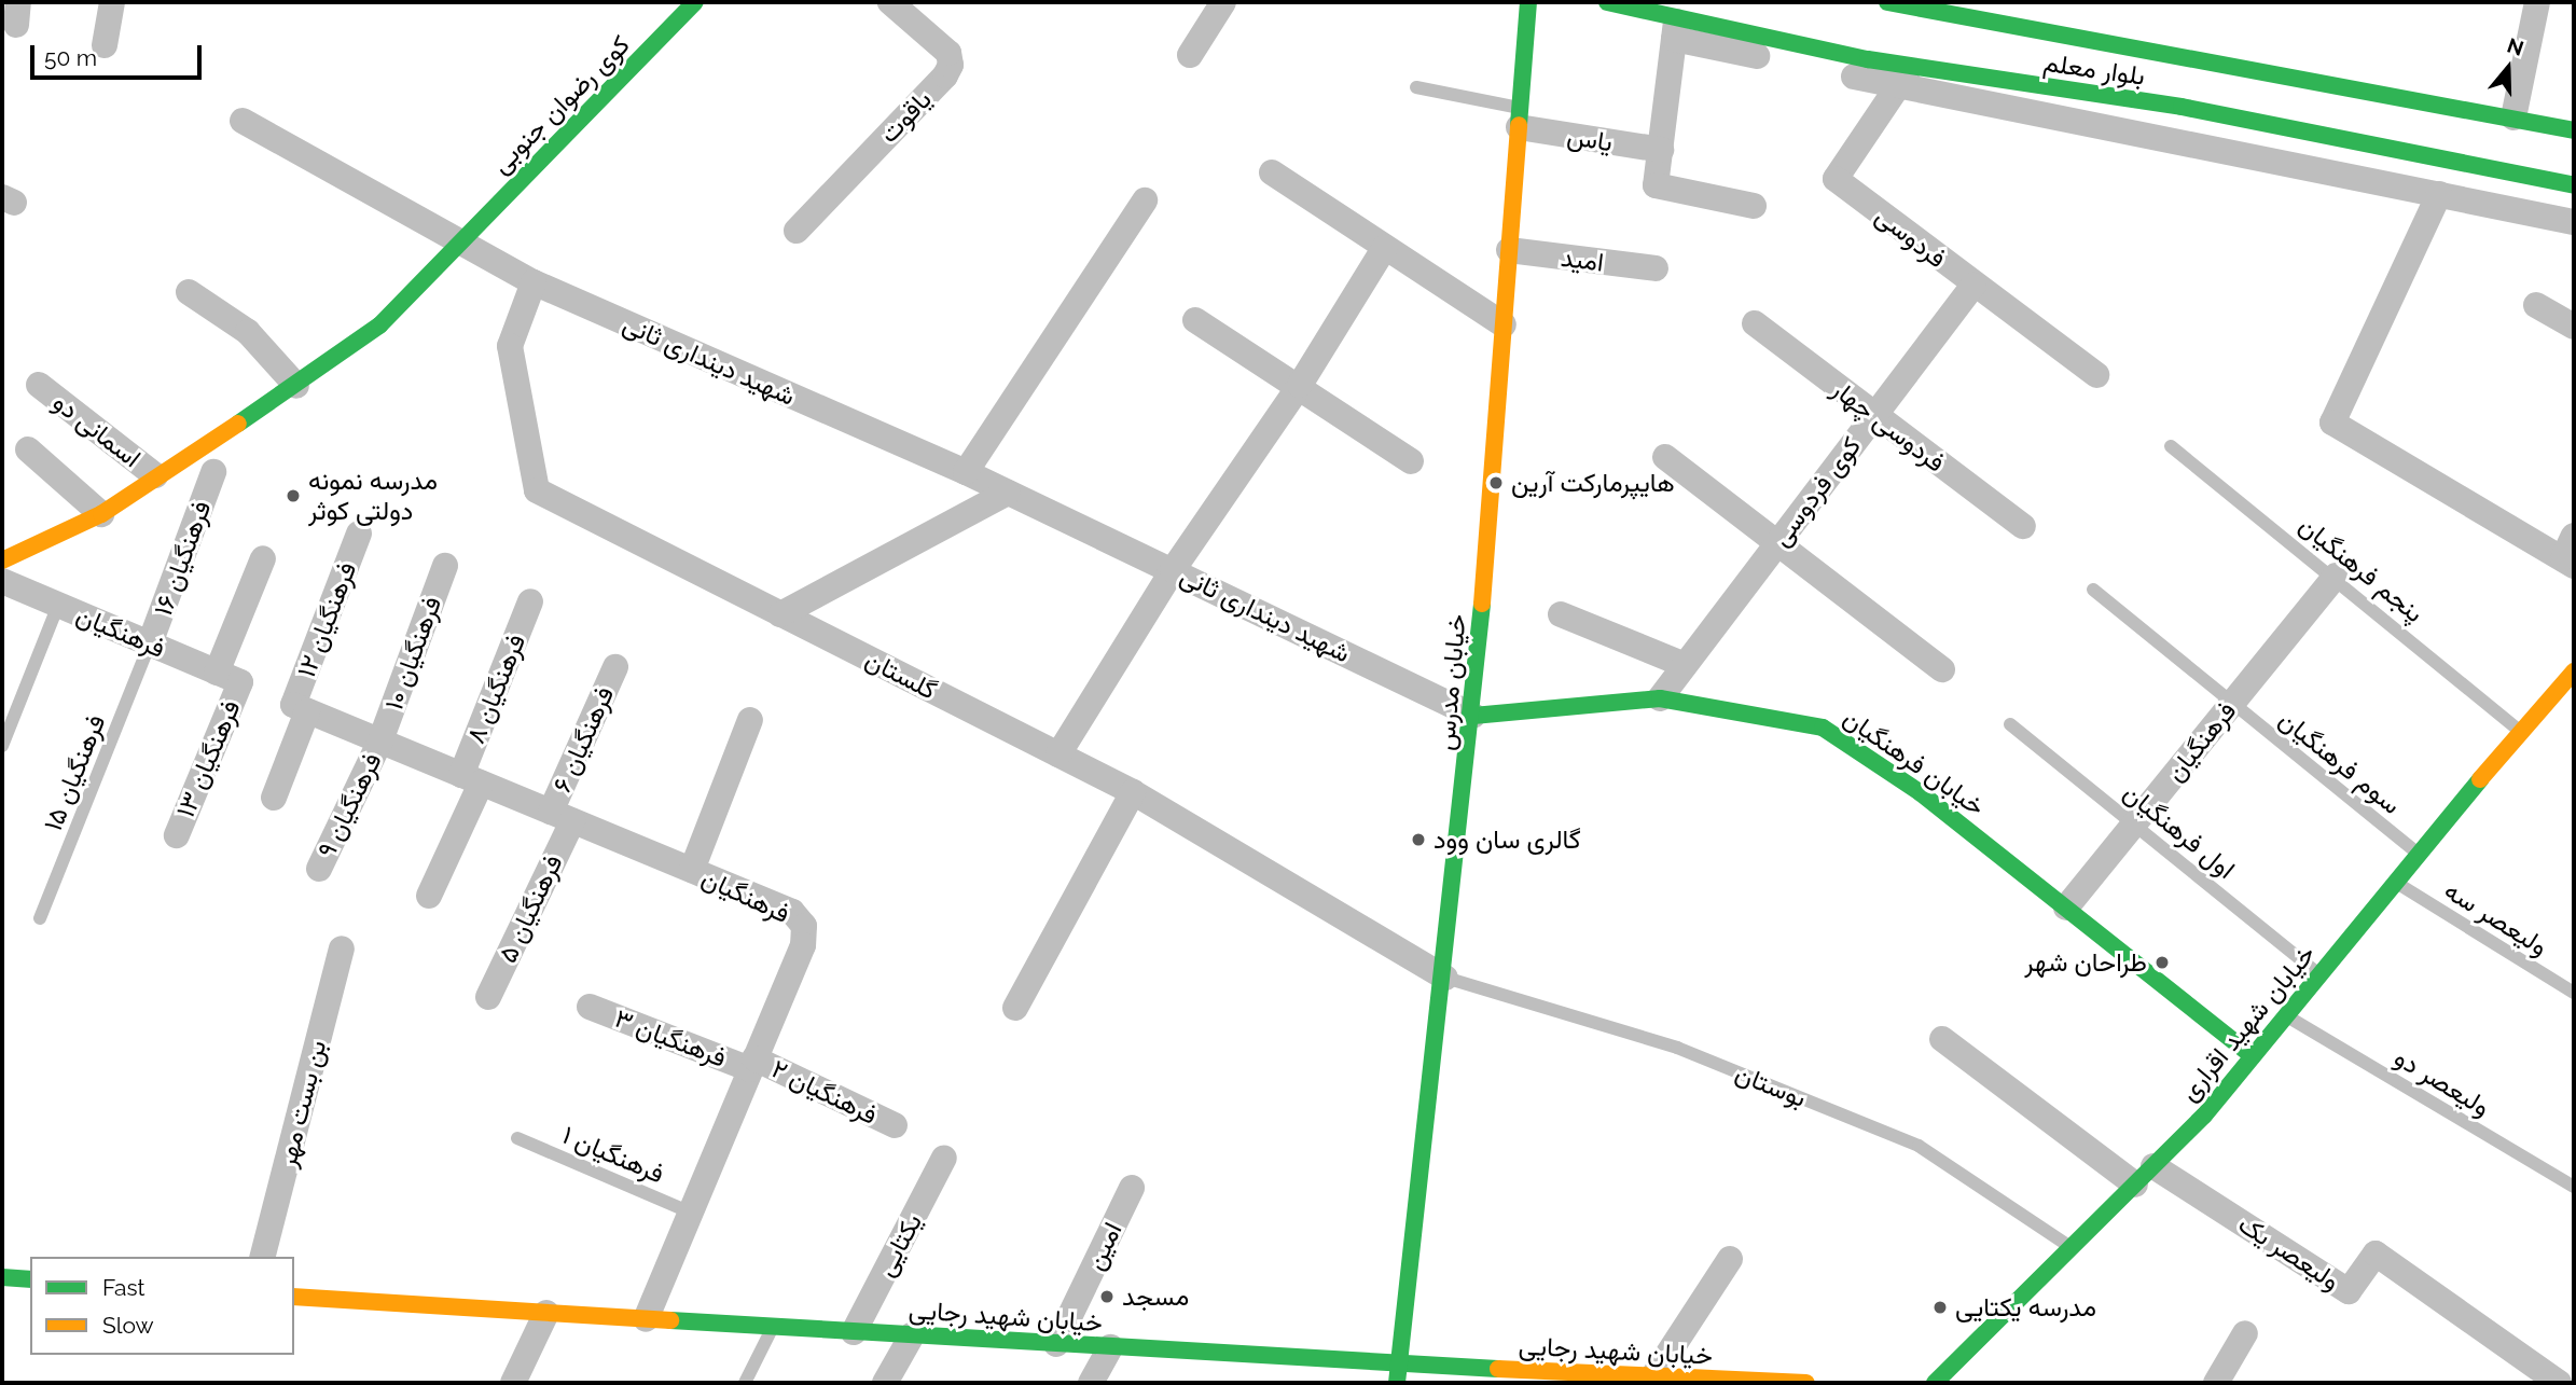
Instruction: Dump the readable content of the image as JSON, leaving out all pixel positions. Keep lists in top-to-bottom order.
{
  "streets": {
    "street": [
      "بلوار معلم",
      "کوی رضوان جنوبی",
      "یاقوت",
      "یاس",
      "فردوسی",
      "امید",
      "شهید دینداری ثانی",
      "فردوسی چهار",
      "اسمانی دو",
      "کوی فردوسی",
      "فرهنگیان ۱۶",
      "فرهنگیان ۱۲",
      "فرهنگیان",
      "فرهنگیان ۱۰",
      "گلستان",
      "خیابان مدرس",
      "فرهنگیان ۸",
      "فرهنگیان ۶",
      "فرهنگیان ۱۳",
      "خیابان فرهنگیان",
      "فرهنگیان ۹",
      "فرهنگیان ۵",
      "خیابان شهید اقراری",
      "فرهنگیان ۳",
      "فرهنگیان ۲",
      "بن بست مهر",
      "یکتایی",
      "امین",
      "ولیعصر یک",
      "خیابان شهید رجایی"
    ],
    "lane": [
      "پنجم فرهنگیان",
      "سوم فرهنگیان",
      "فرهنگیان ۱۵",
      "اول فرهنگیان",
      "ولیعصر سه",
      "ولیعصر دو",
      "بوستان",
      "فرهنگیان ۱"
    ]
  },
  "crossings": [
    ["بلوار معلم", "فردوسی"],
    ["کوی رضوان جنوبی", "شهید دینداری ثانی"],
    ["یاس", "خیابان مدرس"],
    ["فردوسی", "کوی فردوسی"],
    ["امید", "خیابان مدرس"],
    ["شهید دینداری ثانی", "گلستان"],
    ["شهید دینداری ثانی", "خیابان مدرس"],
    ["شهید دینداری ثانی", "خیابان فرهنگیان"],
    ["فردوسی چهار", "کوی فردوسی"],
    ["کوی فردوسی", "خیابان فرهنگیان"],
    ["فرهنگیان ۱۶", "فرهنگیان"],
    ["فرهنگیان ۱۶", "فرهنگیان ۱۵"],
    ["پنجم فرهنگیان", "فرهنگیان"],
    ["پنجم فرهنگیان", "خیابان شهید اقراری"],
    ["فرهنگیان ۱۲", "فرهنگیان"],
    ["فرهنگیان", "فرهنگیان ۱۰"],
    ["فرهنگیان", "فرهنگیان ۸"],
    ["فرهنگیان", "فرهنگیان ۶"],
    ["فرهنگیان", "فرهنگیان ۱۳"],
    ["فرهنگیان", "خیابان فرهنگیان"],
    ["فرهنگیان", "سوم فرهنگیان"],
    ["فرهنگیان", "فرهنگیان ۱۵"],
    ["فرهنگیان", "فرهنگیان ۹"],
    ["فرهنگیان", "اول فرهنگیان"],
    ["فرهنگیان", "فرهنگیان ۵"],
    ["فرهنگیان", "فرهنگیان ۳"],
    ["فرهنگیان", "فرهنگیان ۲"],
    ["فرهنگیان", "فرهنگیان ۱"],
    ["فرهنگیان", "خیابان شهید رجایی"],
    ["فرهنگیان ۱۰", "فرهنگیان ۹"],
    ["گلستان", "خیابان مدرس"],
    ["گلستان", "بوستان"],
    ["خیابان مدرس", "خیابان فرهنگیان"],
    ["خیابان مدرس", "بوستان"],
    ["خیابان مدرس", "خیابان شهید رجایی"],
    ["فرهنگیان ۶", "فرهنگیان ۵"],
    ["خیابان فرهنگیان", "خیابان شهید اقراری"],
    ["سوم فرهنگیان", "خیابان شهید اقراری"],
    ["اول فرهنگیان", "خیابان شهید اقراری"],
    ["ولیعصر سه", "خیابان شهید اقراری"],
    ["خیابان شهید اقراری", "ولیعصر دو"],
    ["خیابان شهید اقراری", "بوستان"],
    ["خیابان شهید اقراری", "ولیعصر یک"],
    ["فرهنگیان ۳", "فرهنگیان ۲"],
    ["یکتایی", "خیابان شهید رجایی"],
    ["امین", "خیابان شهید رجایی"]
  ],
  "places": [
    "هایپرمارکت آرین",
    "مدرسه نمونه دولتی کوثر",
    "گالری سان وود",
    "طراحان شهر",
    "مسجد",
    "مدرسه یکتایی"
  ],
  "legend": ["Fast", "Slow"],
  "scale_bar": "50 m",
  "north": "top"
}
